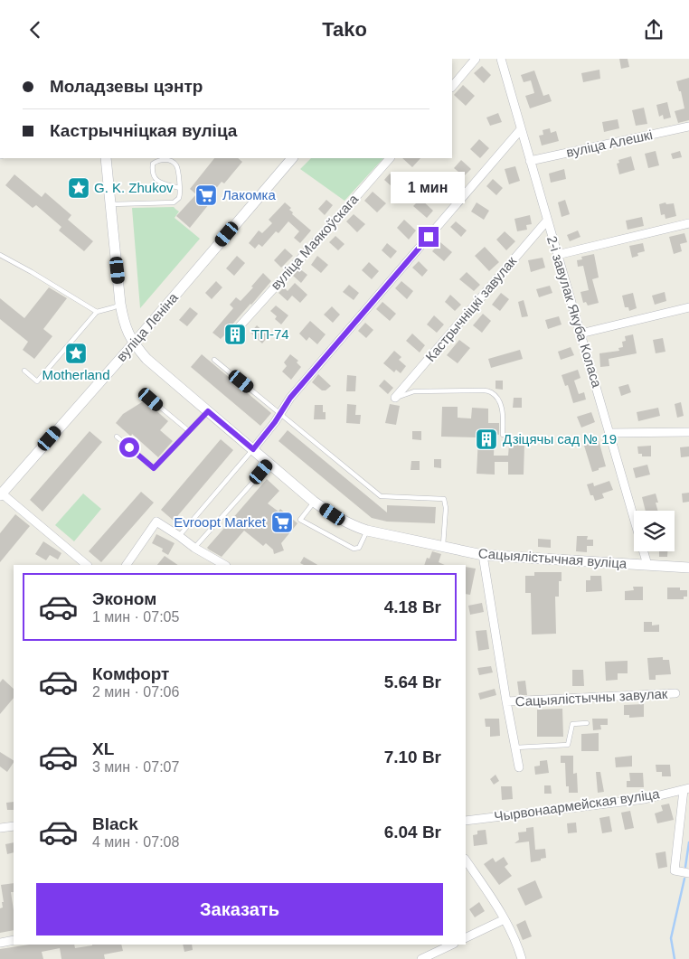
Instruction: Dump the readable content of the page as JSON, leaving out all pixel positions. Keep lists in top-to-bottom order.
{
  "streets": {
    "main road": ["вуліца Леніна", "Сацыялістычная вуліца"],
    "street": [
      "вуліца Алешкі",
      "вуліца Маякоўскага",
      "Кастрычніцкі завулак",
      "2-і завулак Якуба Коласа",
      "Сацыялістычны завулак",
      "Чырвонаармейская вуліца"
    ]
  },
  "crossings": [
    ["вуліца Алешкі", "2-і завулак Якуба Коласа"],
    ["Кастрычніцкі завулак", "2-і завулак Якуба Коласа"],
    ["2-і завулак Якуба Коласа", "Сацыялістычная вуліца"],
    ["вуліца Леніна", "Сацыялістычная вуліца"],
    ["Сацыялістычная вуліца", "Сацыялістычны завулак"]
  ],
  "places": {
    "place": ["G. K. Zhukov", "Motherland"],
    "supermarket": ["Лакомка", "Evroopt Market"],
    "building": ["ТП-74", "Дзіцячы сад № 19"]
  },
  "page": {
    "header": "Tako",
    "banner": ["Моладзевы цэнтр", "Кастрычніцкая вуліца"],
    "bubble": "1 мин",
    "list": [
      {
        "name": "Эконом",
        "note": "1 мин · 07:05",
        "value": "4.18 Br"
      },
      {
        "name": "Комфорт",
        "note": "2 мин · 07:06",
        "value": "5.64 Br"
      },
      {
        "name": "XL",
        "note": "3 мин · 07:07",
        "value": "7.10 Br"
      },
      {
        "name": "Black",
        "note": "4 мин · 07:08",
        "value": "6.04 Br"
      }
    ],
    "buttons": "Заказать"
  }
}
